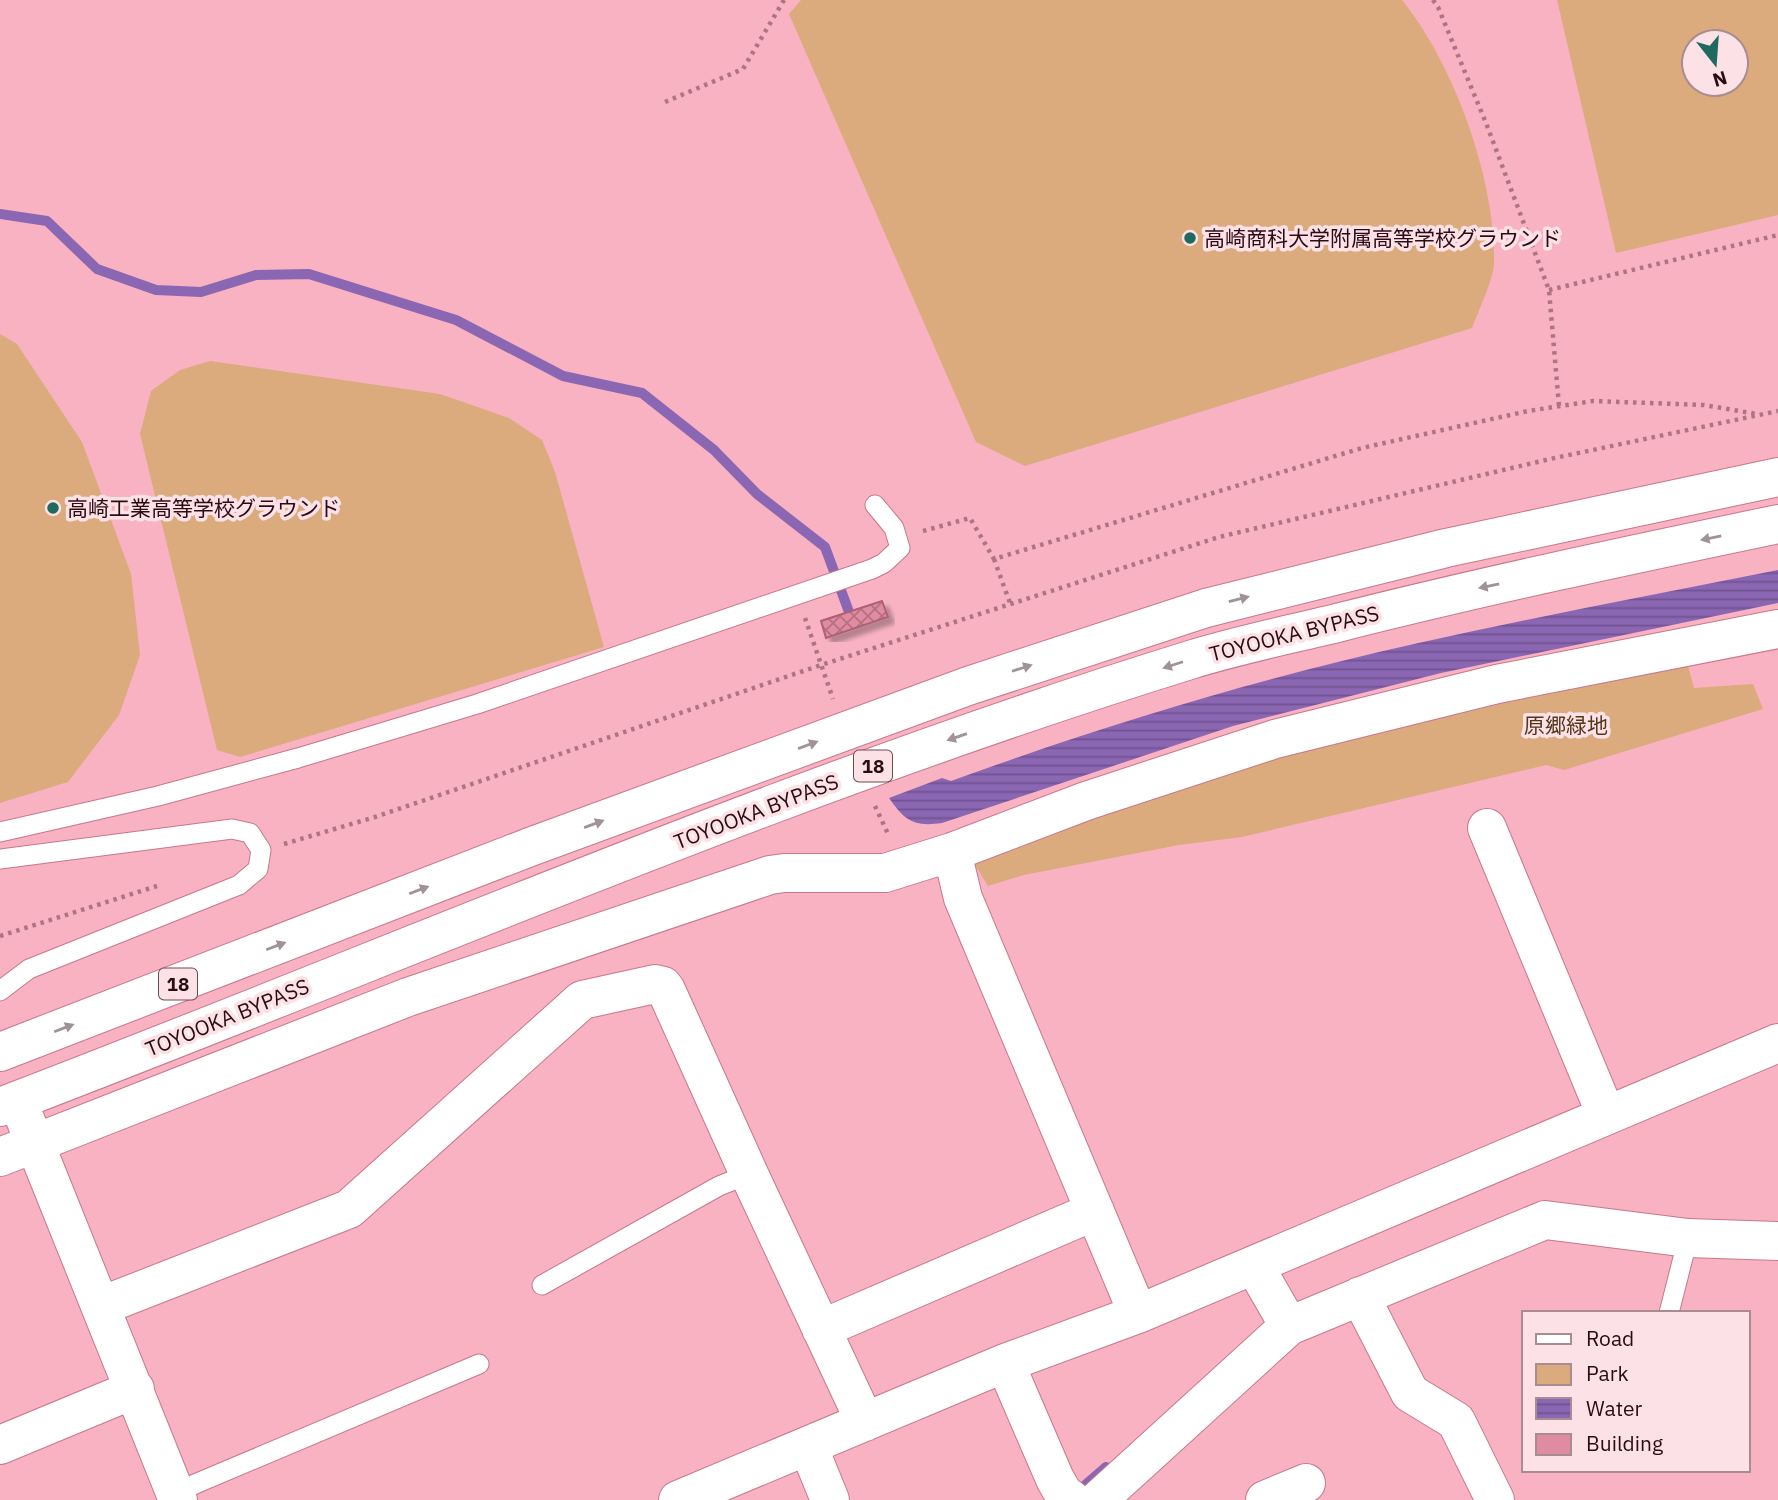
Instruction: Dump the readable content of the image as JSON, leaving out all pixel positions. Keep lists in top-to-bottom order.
{
  "streets": {
    "main road": ["TOYOOKA BYPASS", "18"]
  },
  "parks": ["原郷緑地"],
  "places": ["高崎商科大学附属高等学校グラウンド", "高崎工業高等学校グラウンド"],
  "legend": [
    "Road",
    "Park",
    "Water",
    "Building"
  ],
  "north": "bottom"
}
